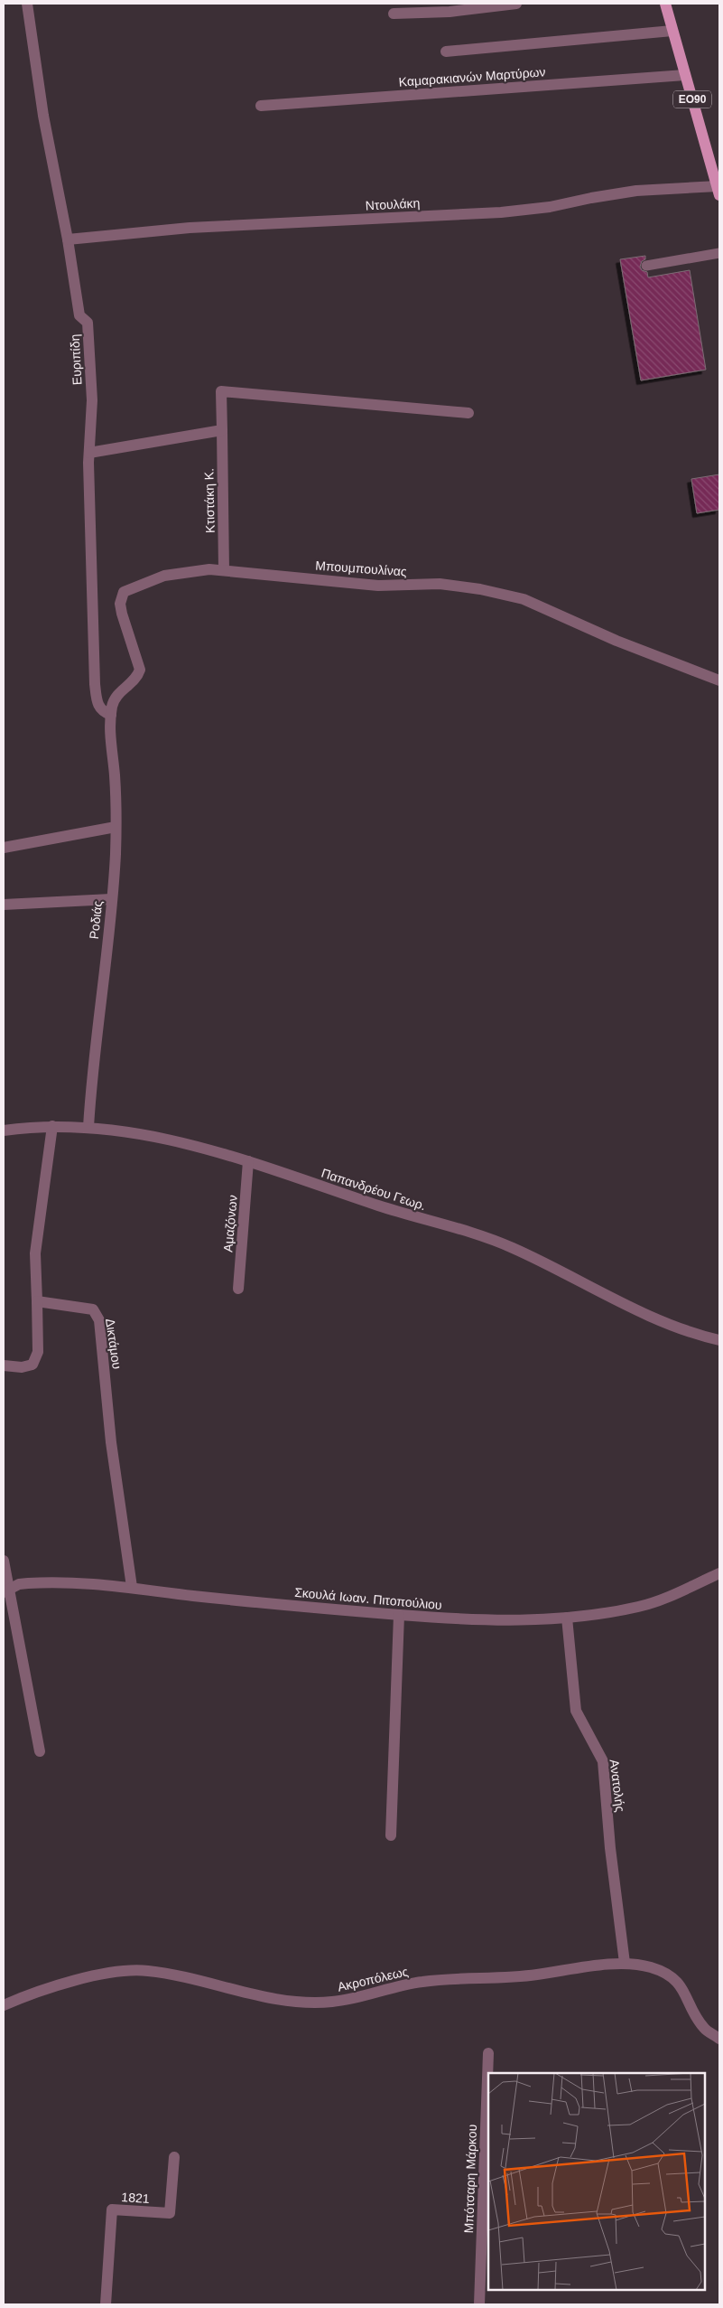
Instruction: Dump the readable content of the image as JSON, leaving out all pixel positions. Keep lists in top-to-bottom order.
{
  "streets": {
    "main road": ["ΕΟ90"],
    "street": [
      "Καμαρακιανών Μαρτύρων",
      "Ντουλάκη",
      "Ευριπίδη",
      "Κτιστάκη Κ.",
      "Μπουμπουλίνας",
      "Ροδιάς",
      "Παπανδρέου Γεωρ.",
      "Αμαζόνων",
      "Δικτάμου",
      "Σκουλά Ιωαν. Πιτοπούλιου",
      "Ανατολής",
      "Ακροπόλεως",
      "Μπότσαρη Μάρκου",
      "1821"
    ]
  },
  "crossings": [
    ["Καμαρακιανών Μαρτύρων", "ΕΟ90"],
    ["ΕΟ90", "Ντουλάκη"],
    ["Ντουλάκη", "Ευριπίδη"],
    ["Ευριπίδη", "Μπουμπουλίνας"],
    ["Ευριπίδη", "Ροδιάς"],
    ["Κτιστάκη Κ.", "Μπουμπουλίνας"],
    ["Μπουμπουλίνας", "Ροδιάς"],
    ["Ροδιάς", "Παπανδρέου Γεωρ."],
    ["Παπανδρέου Γεωρ.", "Αμαζόνων"],
    ["Δικτάμου", "Σκουλά Ιωαν. Πιτοπούλιου"],
    ["Σκουλά Ιωαν. Πιτοπούλιου", "Ανατολής"],
    ["Ανατολής", "Ακροπόλεως"]
  ]
}
